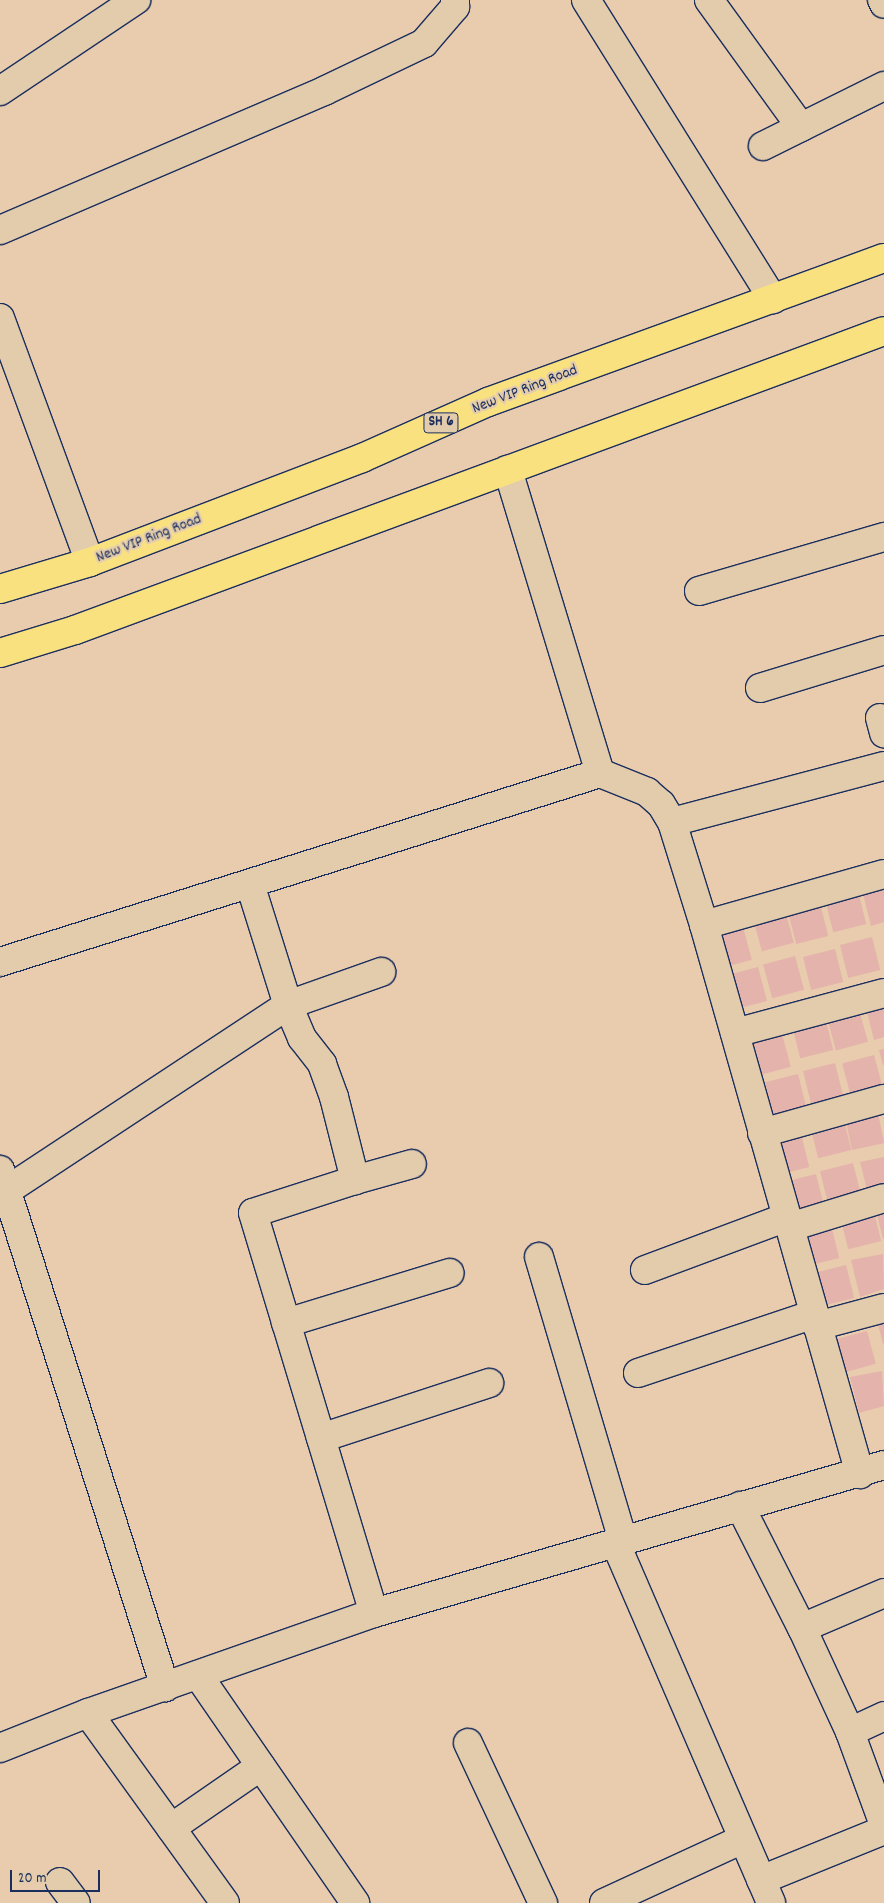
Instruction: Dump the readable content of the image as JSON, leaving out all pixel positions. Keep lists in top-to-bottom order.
{
  "streets": {
    "main road": ["New VIP Ring Road", "SH 6"]
  },
  "scale_bar": "20 m"
}
